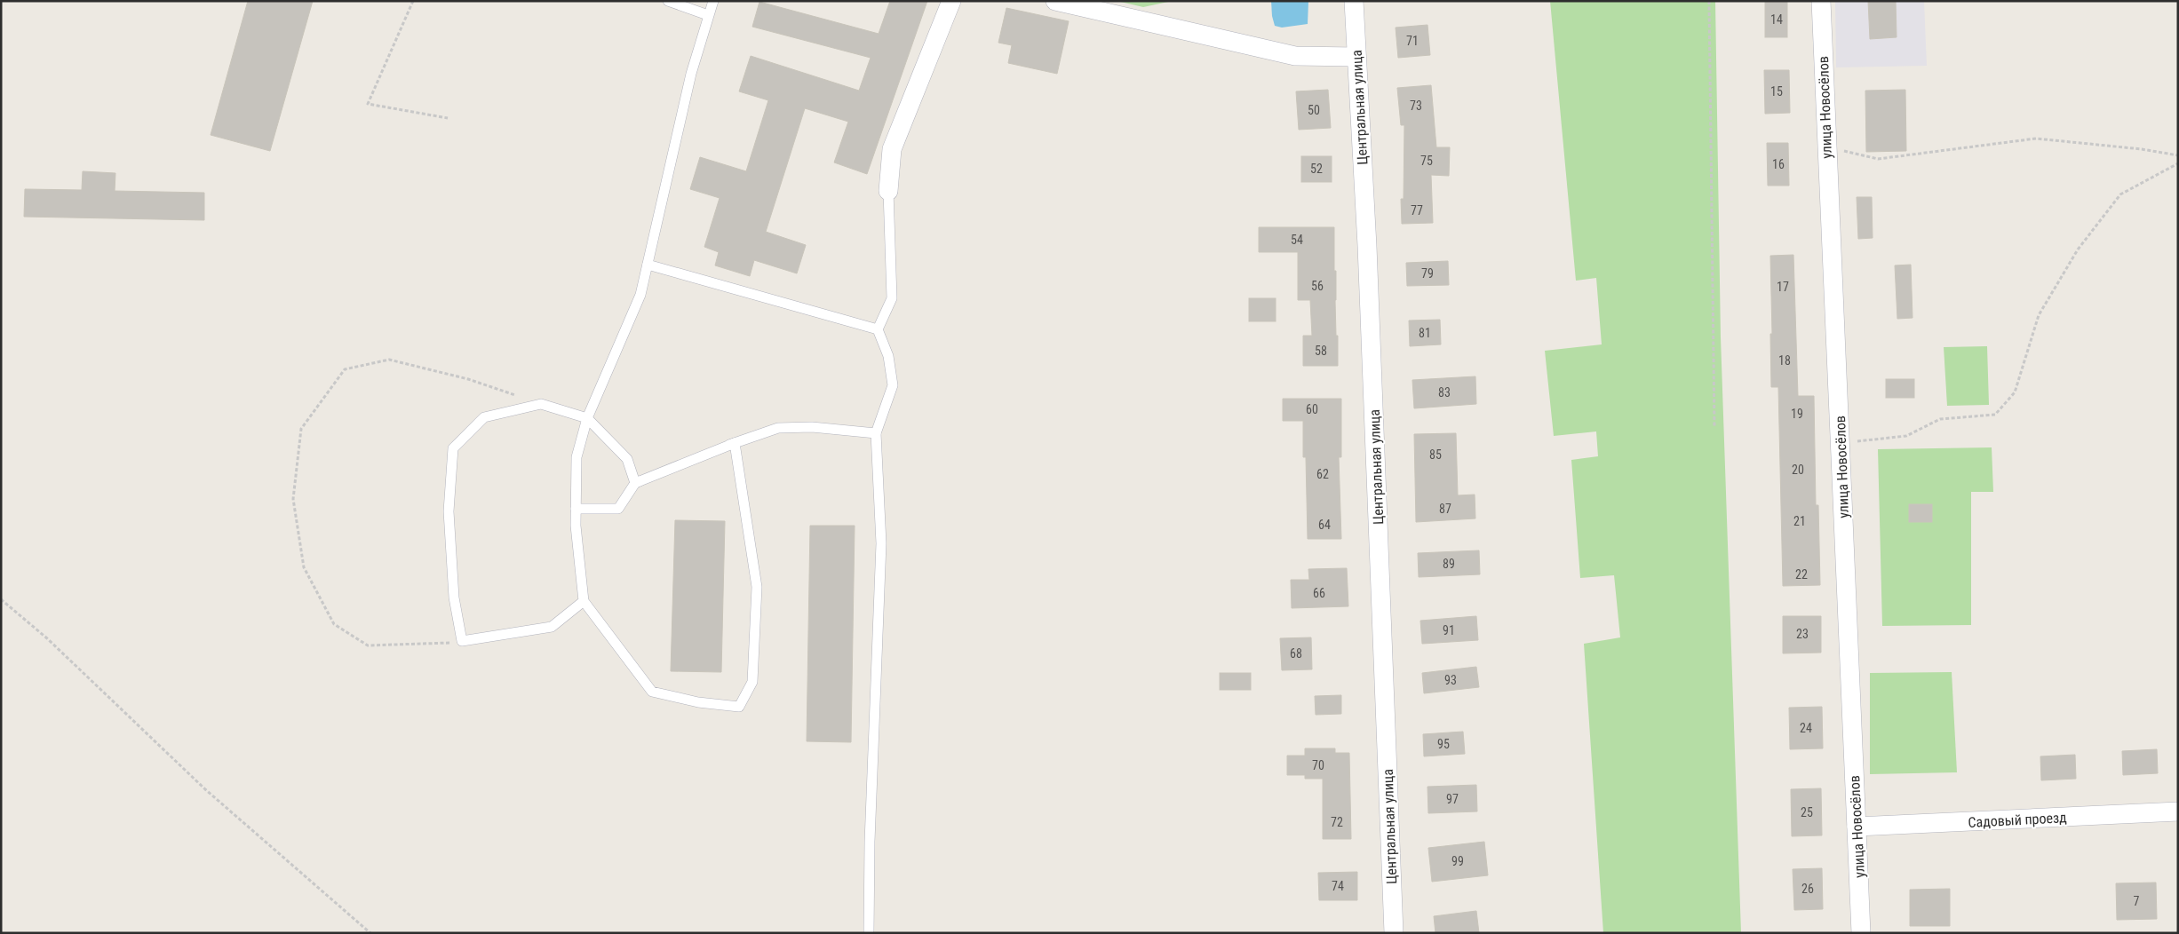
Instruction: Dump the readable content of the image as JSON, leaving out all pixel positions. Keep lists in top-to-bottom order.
{
  "streets": {
    "street": ["Центральная улица", "улица Новосёлов", "Садовый проезд"]
  },
  "crossings": [
    ["улица Новосёлов", "Садовый проезд"]
  ],
  "house_numbers": [
    "14",
    "71",
    "15",
    "73",
    "50",
    "75",
    "16",
    "52",
    "77",
    "54",
    "79",
    "56",
    "17",
    "81",
    "58",
    "18",
    "83",
    "60",
    "19",
    "85",
    "20",
    "62",
    "87",
    "21",
    "64",
    "89",
    "22",
    "66",
    "91",
    "23",
    "68",
    "93",
    "24",
    "95",
    "70",
    "97",
    "25",
    "72",
    "99",
    "74",
    "26",
    "7"
  ]
}
